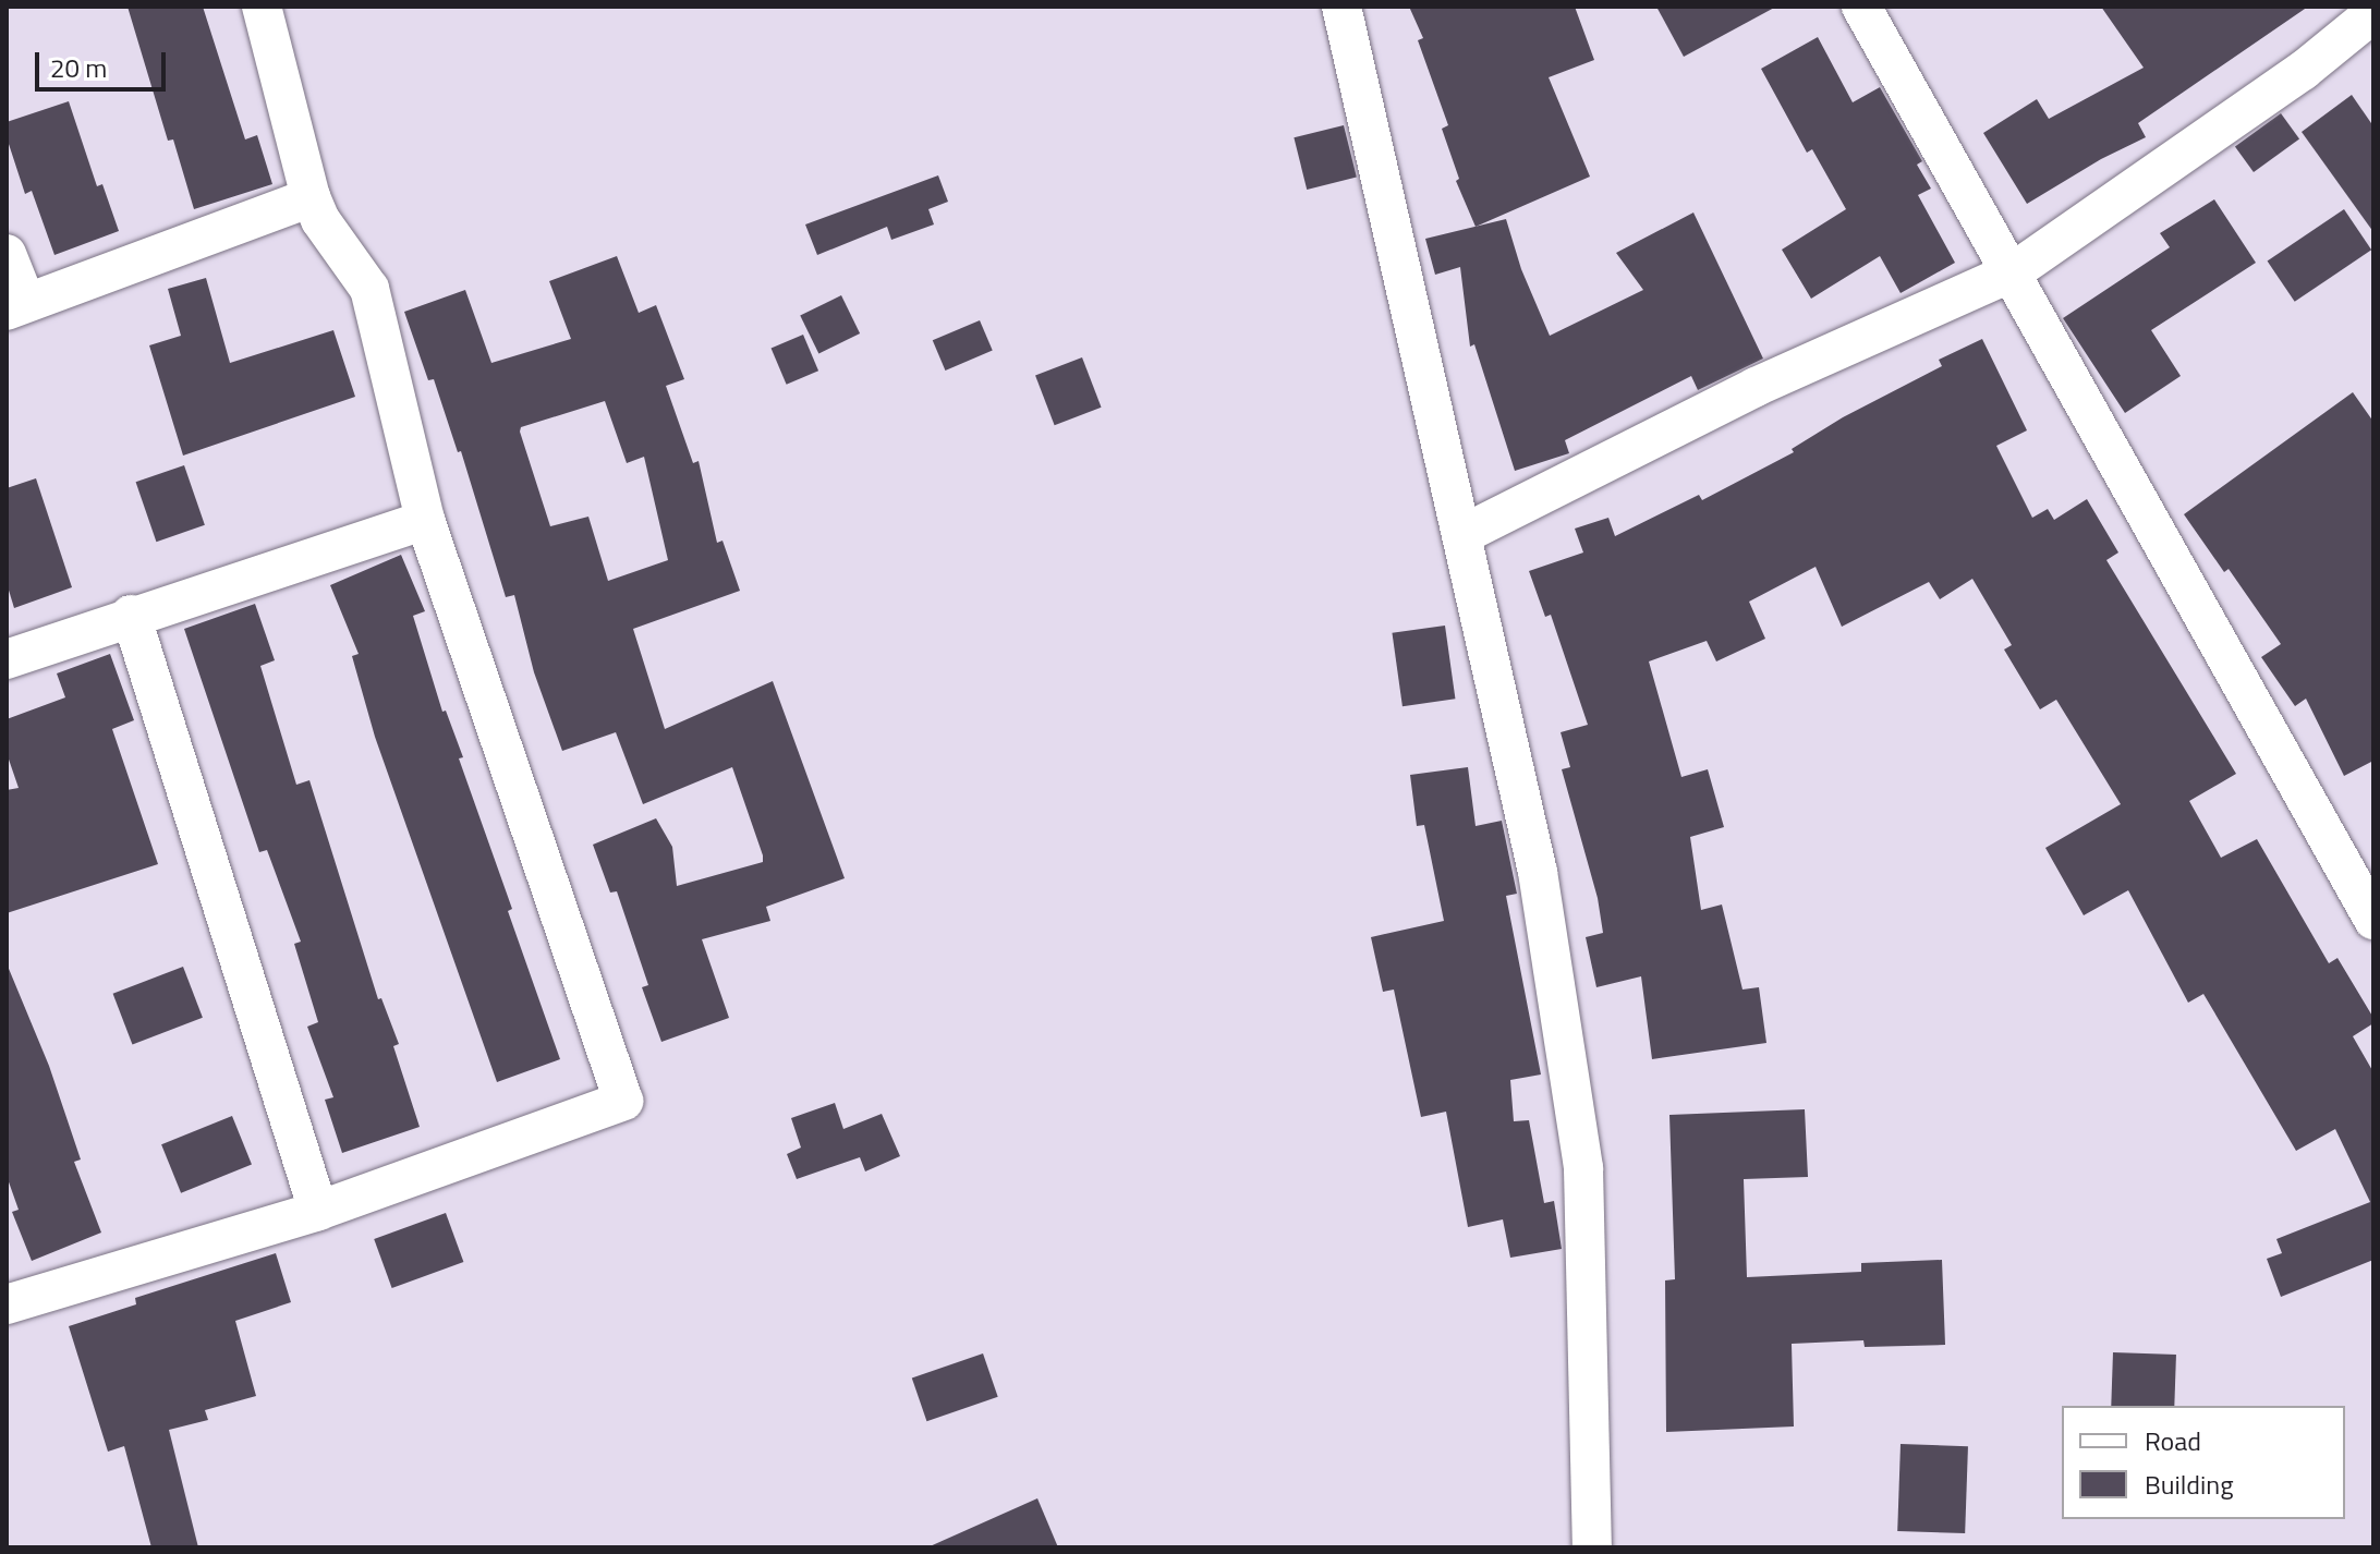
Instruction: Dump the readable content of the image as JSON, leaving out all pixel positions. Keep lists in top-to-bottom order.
{
  "legend": ["Road", "Building"],
  "scale_bar": "20 m"
}
